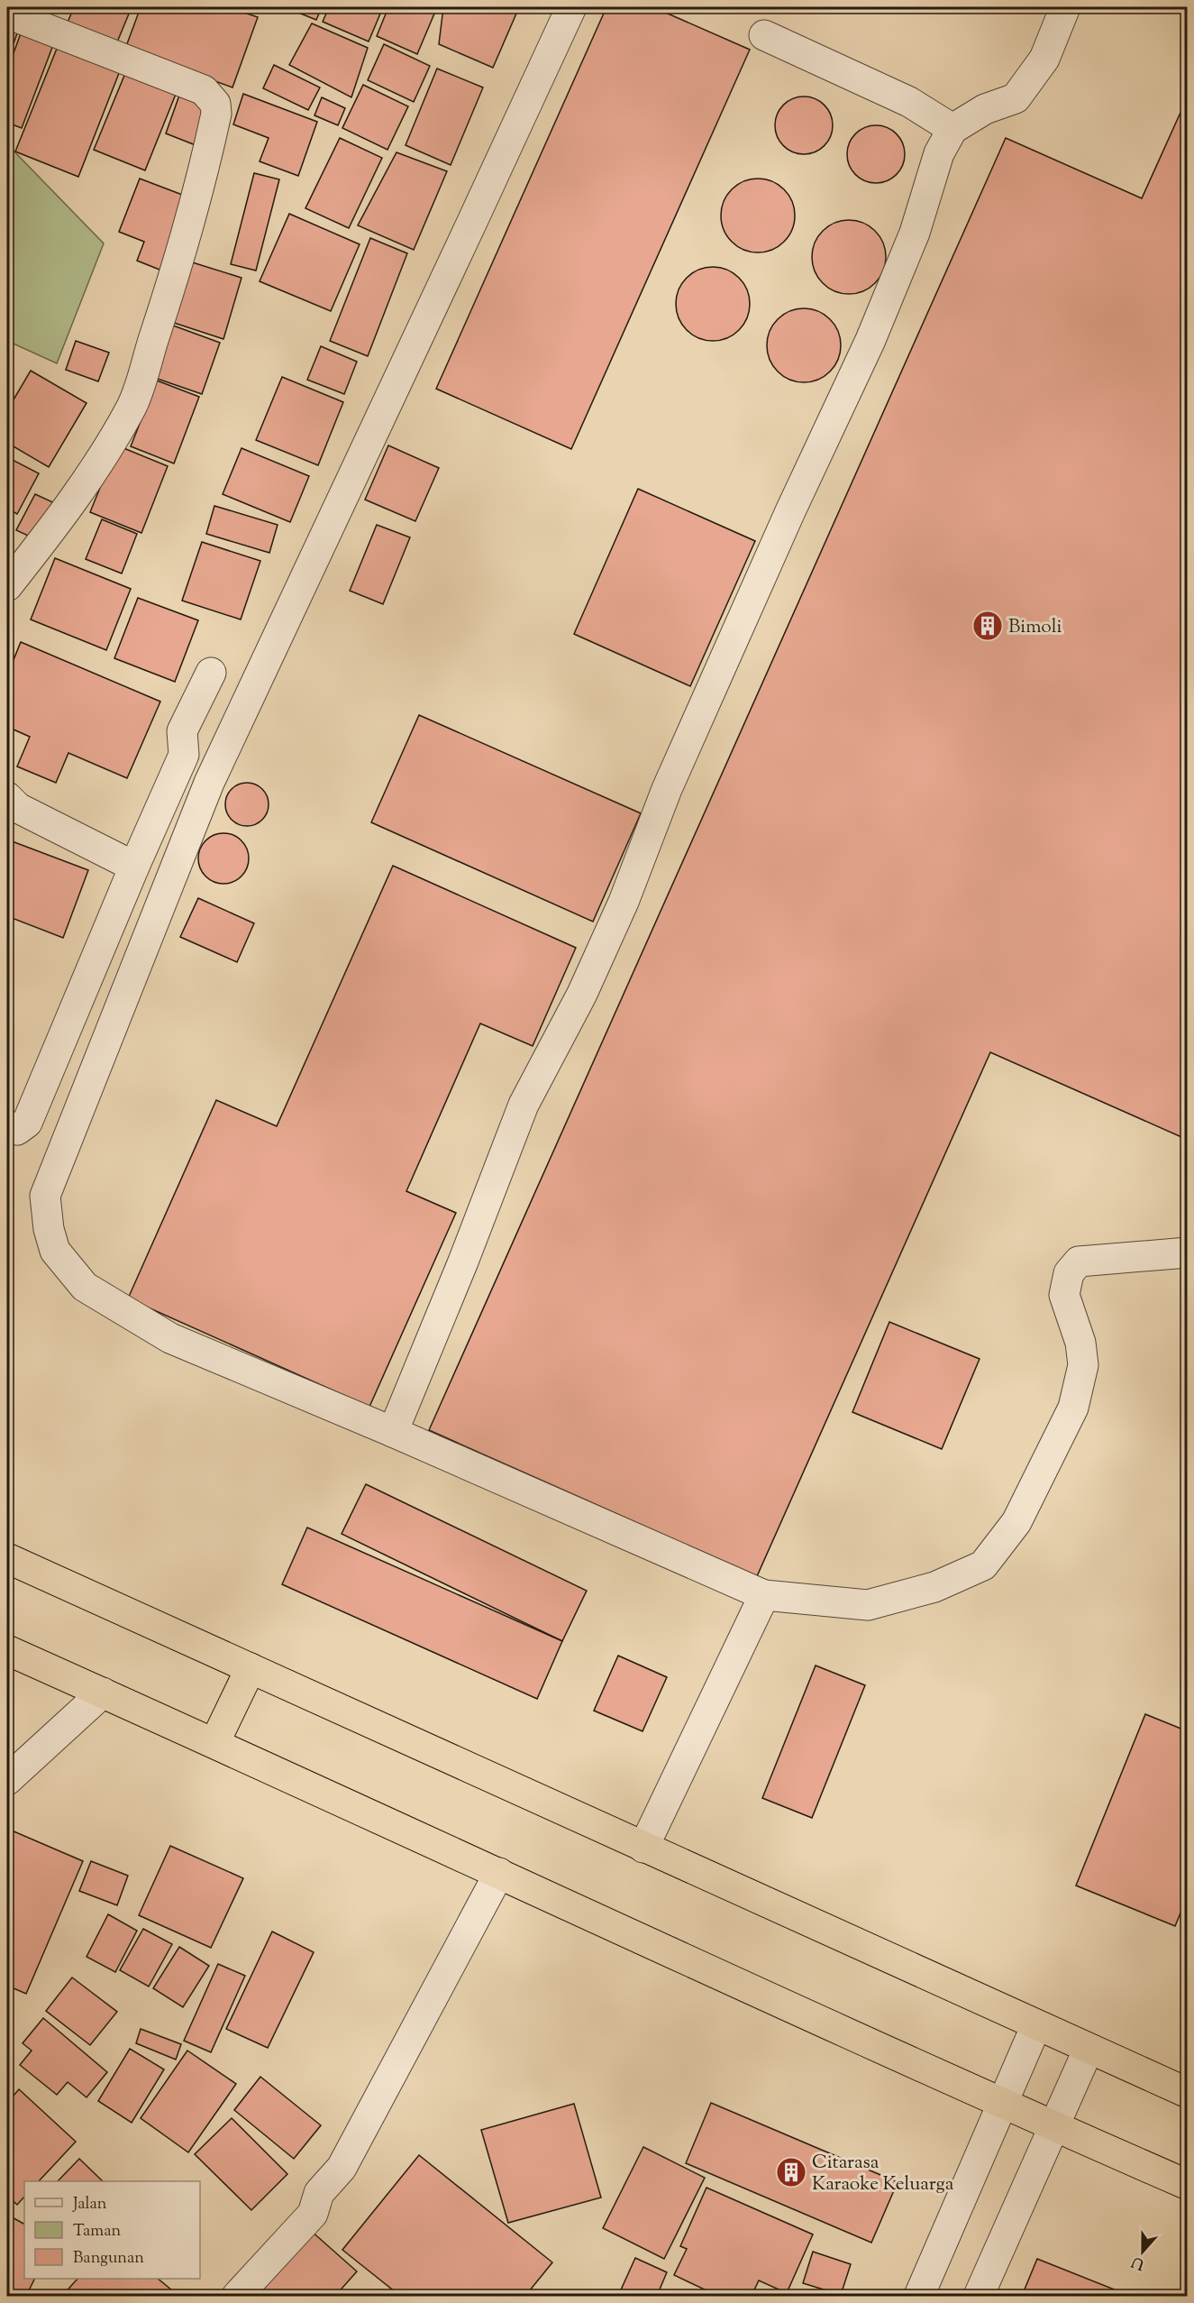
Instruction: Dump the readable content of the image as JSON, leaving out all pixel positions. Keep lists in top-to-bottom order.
{
  "places": {
    "building": ["Bimoli", "Citarasa Karaoke Keluarga"]
  },
  "legend": ["Jalan", "Taman", "Bangunan"],
  "north": "bottom"
}
